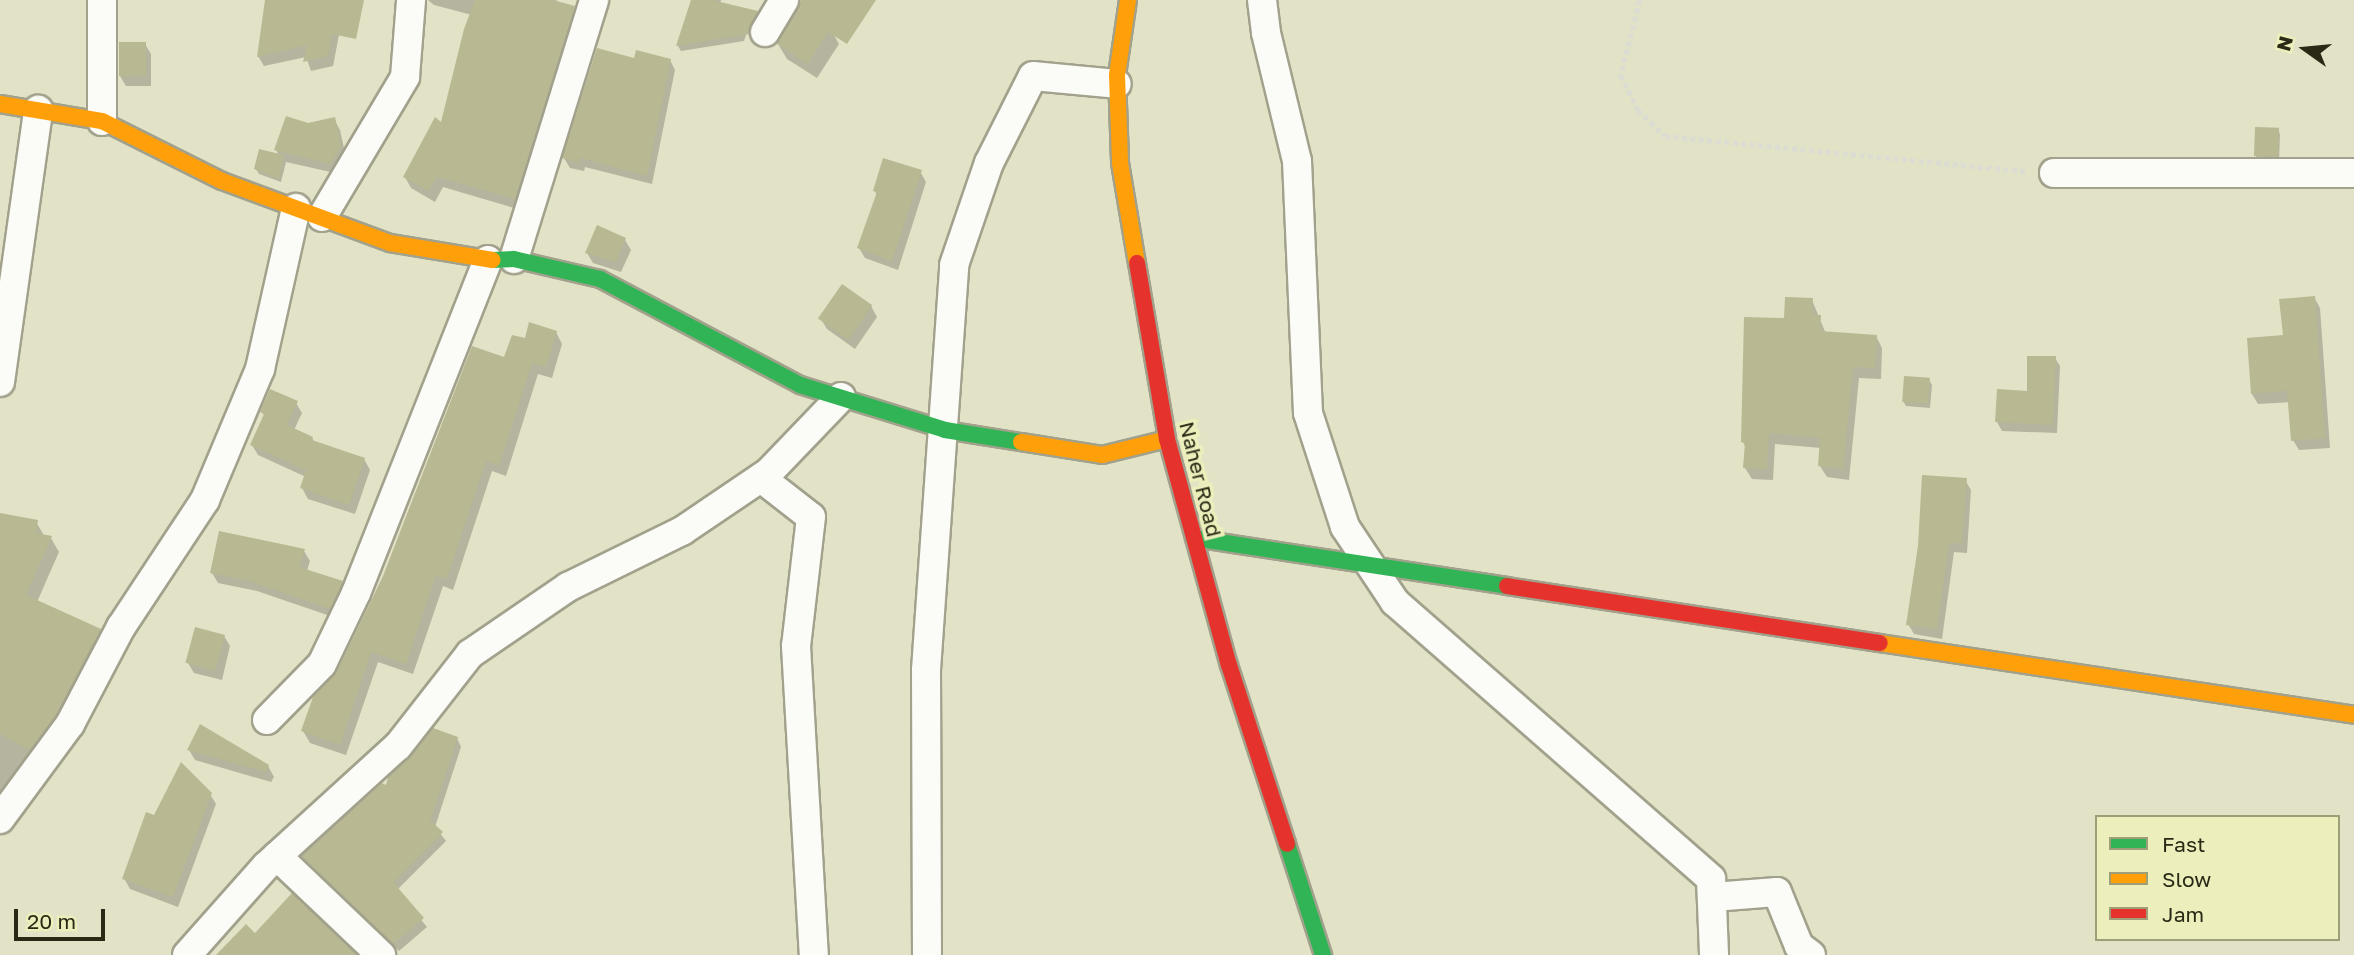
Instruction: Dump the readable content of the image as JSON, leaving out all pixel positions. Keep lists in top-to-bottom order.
{
  "streets": {
    "main road": ["Naher Road"]
  },
  "legend": ["Fast", "Slow", "Jam"],
  "scale_bar": "20 m",
  "north": "left"
}
